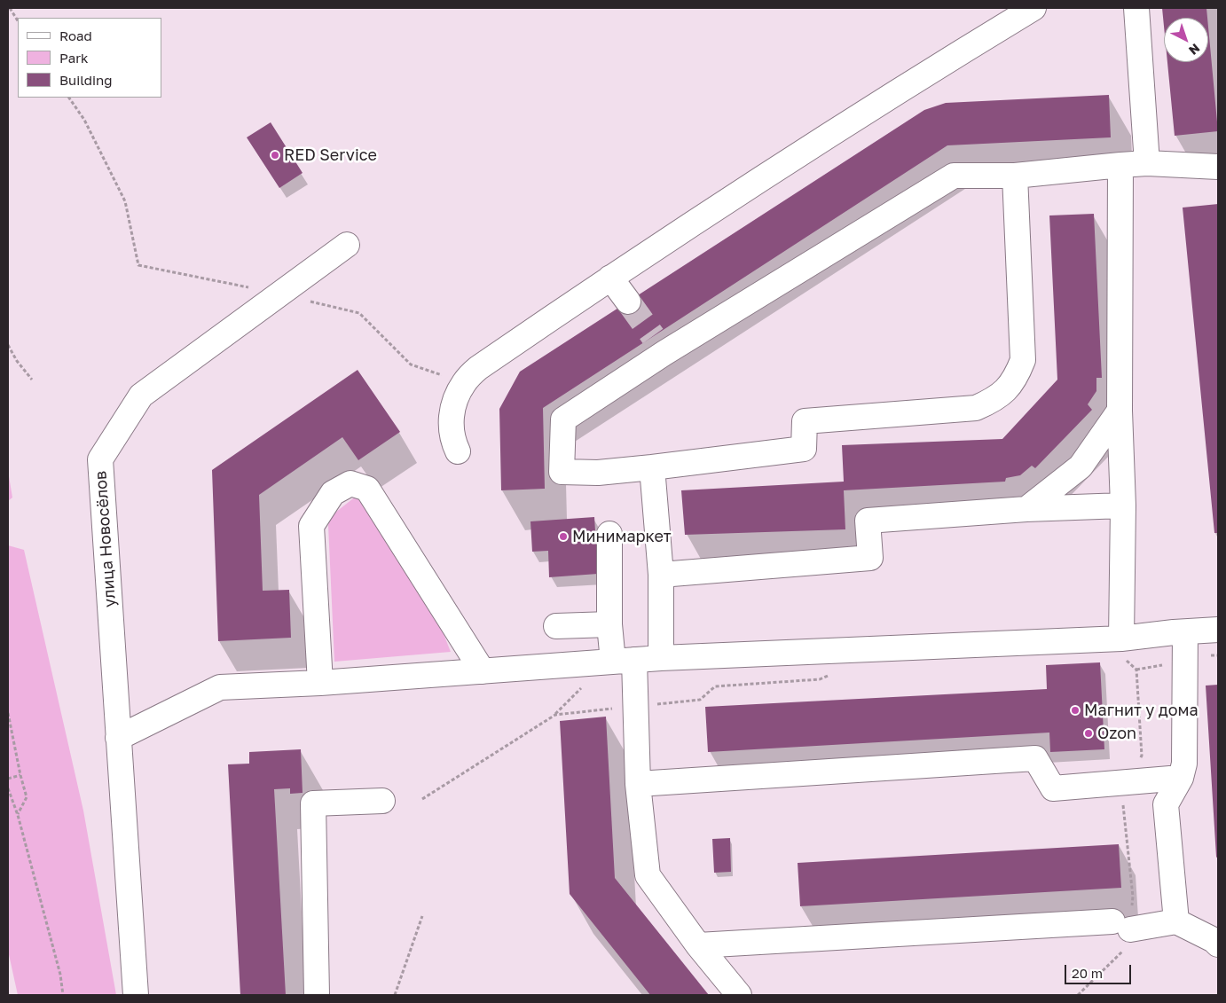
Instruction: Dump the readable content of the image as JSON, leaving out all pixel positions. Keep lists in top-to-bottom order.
{
  "streets": {
    "street": ["улица Новосёлов"]
  },
  "places": [
    "RED Service",
    "Минимаркет",
    "Магнит у дома",
    "Ozon"
  ],
  "legend": ["Road", "Park", "Building"],
  "scale_bar": "20 m",
  "north": "bottom right"
}
